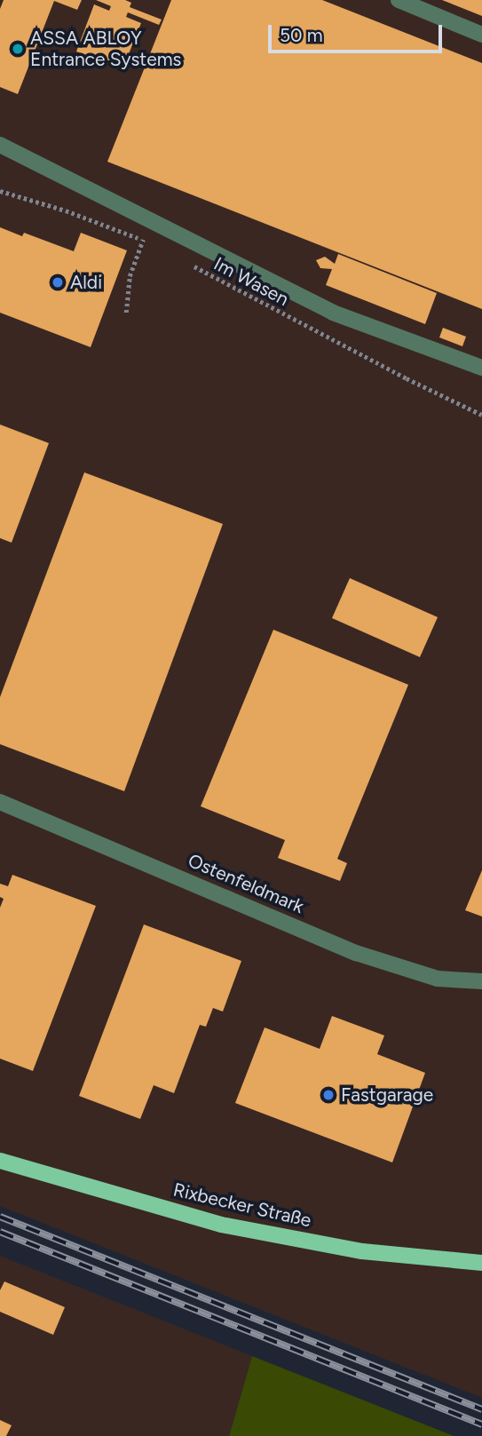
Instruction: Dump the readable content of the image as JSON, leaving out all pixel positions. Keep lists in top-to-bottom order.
{
  "streets": {
    "main road": ["Rixbecker Straße"],
    "street": ["Ostenfeldmark"],
    "path": ["Im Wasen"]
  },
  "places": ["ASSA ABLOY Entrance Systems", "Aldi", "Fastgarage"],
  "scale_bar": "50 m"
}
